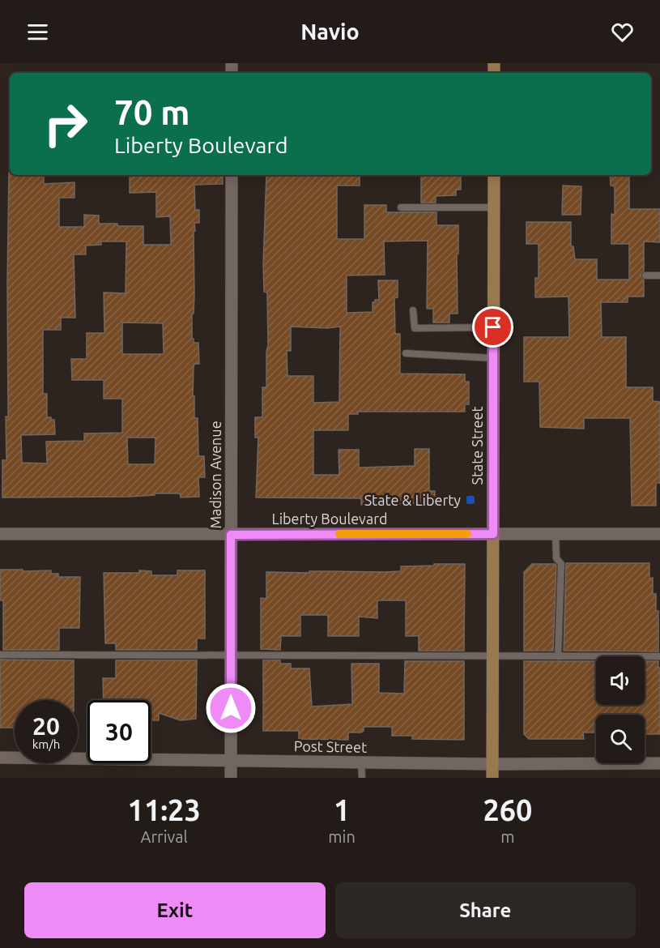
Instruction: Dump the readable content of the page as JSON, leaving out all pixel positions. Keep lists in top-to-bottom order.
{
  "streets": {
    "main road": ["State Street"],
    "street": ["Madison Avenue", "Liberty Boulevard", "Post Street"]
  },
  "crossings": [
    ["State Street", "Liberty Boulevard"],
    ["State Street", "Post Street"],
    ["Madison Avenue", "Liberty Boulevard"],
    ["Madison Avenue", "Post Street"]
  ],
  "places": {
    "transit": ["State & Liberty"]
  },
  "page": {
    "header": "Navio",
    "turn": ["70 m", "Liberty Boulevard"],
    "speed": "20 km/h",
    "limit": "30",
    "eta": [
      "11:23",
      "Arrival",
      "1",
      "min",
      "260",
      "m"
    ],
    "buttons": ["Exit", "Share"]
  }
}
